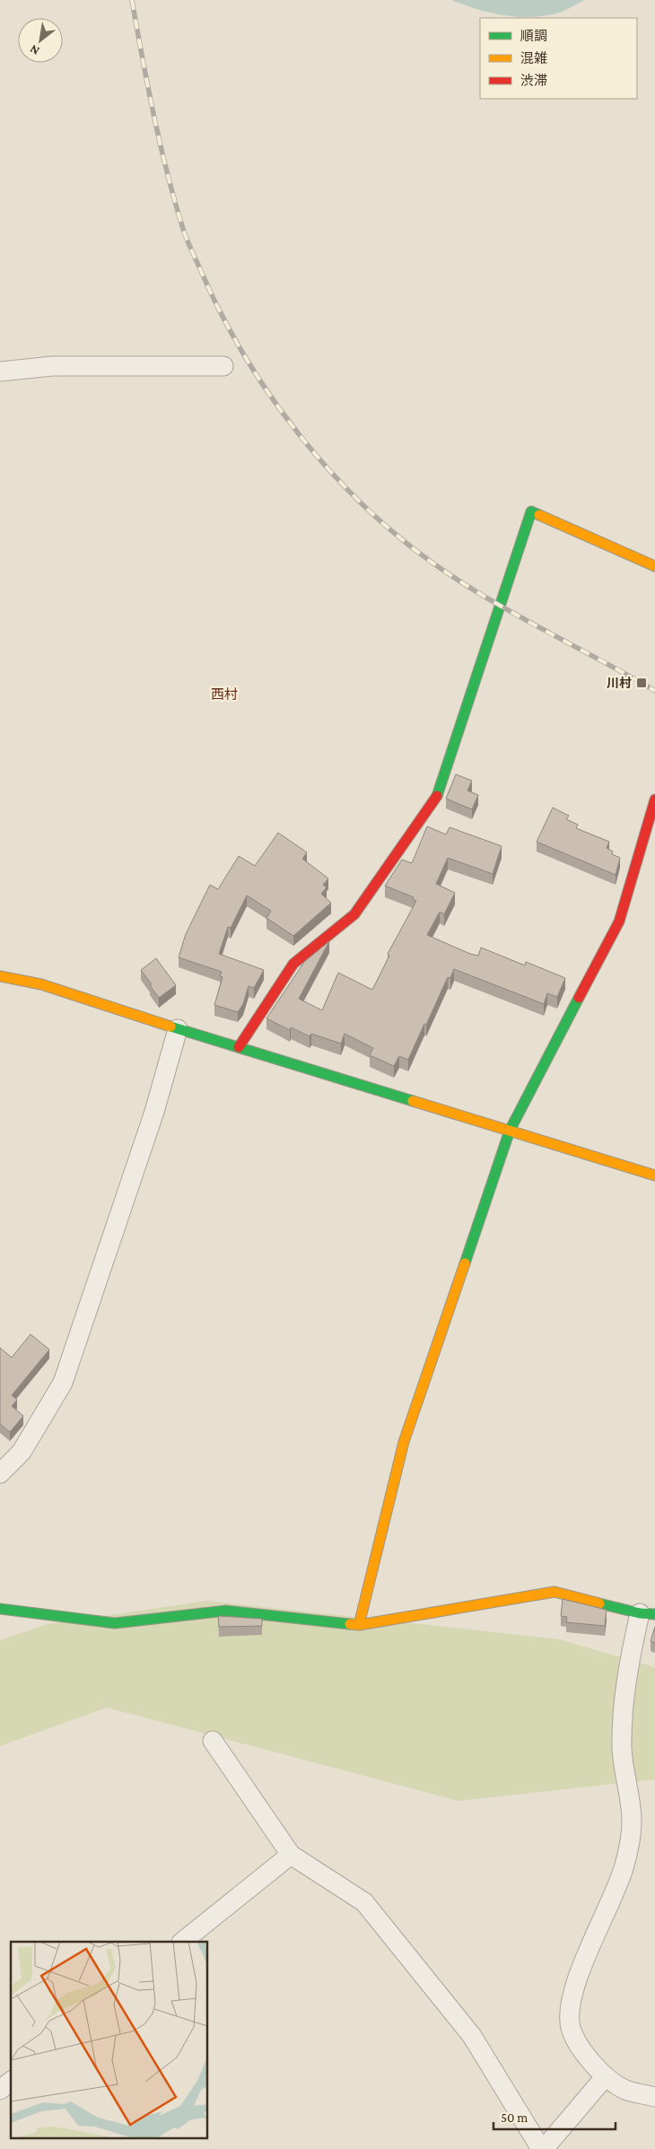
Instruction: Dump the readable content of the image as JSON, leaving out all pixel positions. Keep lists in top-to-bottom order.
{
  "districts": ["西村"],
  "places": {
    "transit": ["川村"]
  },
  "legend": ["順調", "混雑", "渋滞"],
  "scale_bar": "50 m",
  "north": "bottom left"
}
